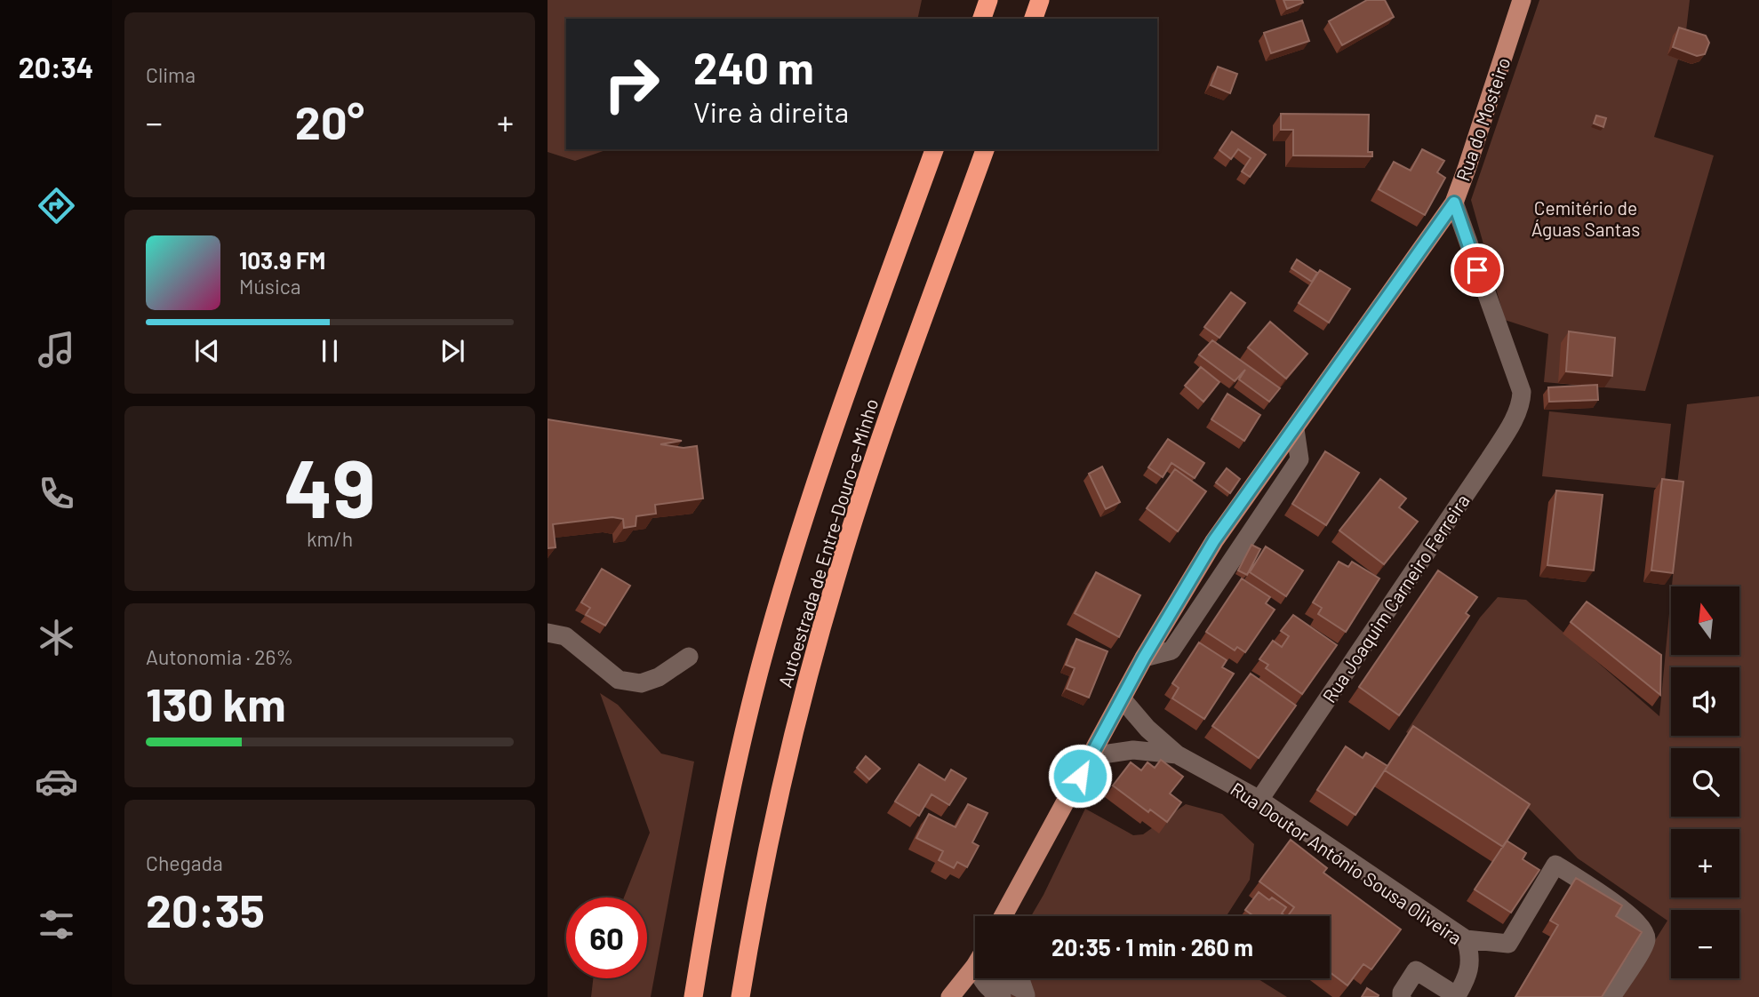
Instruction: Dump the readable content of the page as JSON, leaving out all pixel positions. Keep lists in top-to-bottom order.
{
  "streets": {
    "highway": ["Autoestrada de Entre-Douro-e-Minho"],
    "main road": ["Rua do Mosteiro"],
    "street": ["Rua Joaquim Carneiro Ferreira", "Rua Doutor António Sousa Oliveira"]
  },
  "crossings": [
    ["Rua do Mosteiro", "Rua Joaquim Carneiro Ferreira"],
    ["Rua do Mosteiro", "Rua Doutor António Sousa Oliveira"],
    ["Rua Joaquim Carneiro Ferreira", "Rua Doutor António Sousa Oliveira"]
  ],
  "parks": ["Cemitério de Águas Santas"],
  "north": "top",
  "page": {
    "tabs": "20:34",
    "tile": [
      "Clima",
      ["49", "km/h"],
      ["Autonomia · 26%", "130 km"],
      ["Chegada", "20:35"]
    ],
    "turn": ["240 m", "Vire à direita"],
    "heat": ["−", "20°", "+"],
    "song": ["103.9 FM", "Música"],
    "map_buttons": ["+", "−"],
    "limit": "60",
    "trip": "20:35 · 1 min · 260 m"
  }
}
